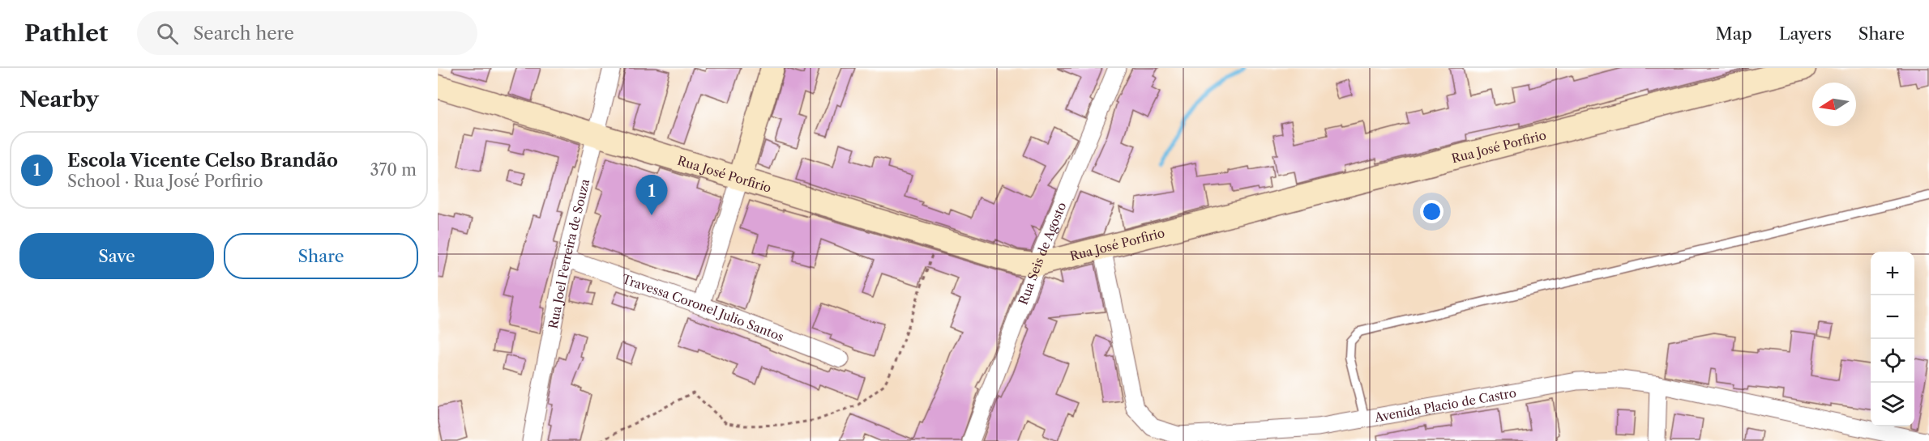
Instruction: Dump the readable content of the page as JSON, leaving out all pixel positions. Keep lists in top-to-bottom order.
{
  "streets": {
    "street": [
      "Rua José Porfirio",
      "Rua Joel Ferreira de Souza",
      "Rua Seis de Agosto",
      "Travessa Coronel Julio Santos",
      "Avenida Placio de Castro"
    ]
  },
  "crossings": [
    ["Rua José Porfirio", "Rua Joel Ferreira de Souza"],
    ["Rua José Porfirio", "Rua Seis de Agosto"],
    ["Rua José Porfirio", "Avenida Placio de Castro"],
    ["Rua Joel Ferreira de Souza", "Travessa Coronel Julio Santos"]
  ],
  "north": "left",
  "page": {
    "header": "Pathlet",
    "search": "Search here",
    "nav": ["Map", "Layers", "Share"],
    "heading": "Nearby",
    "list": [
      {
        "mark": "1",
        "name": "Escola Vicente Celso Brandão",
        "note": "School · Rua José Porfirio",
        "value": "370 m"
      }
    ],
    "pins": "1",
    "buttons": ["Save", "Share"],
    "map_buttons": ["+", "−"]
  }
}
